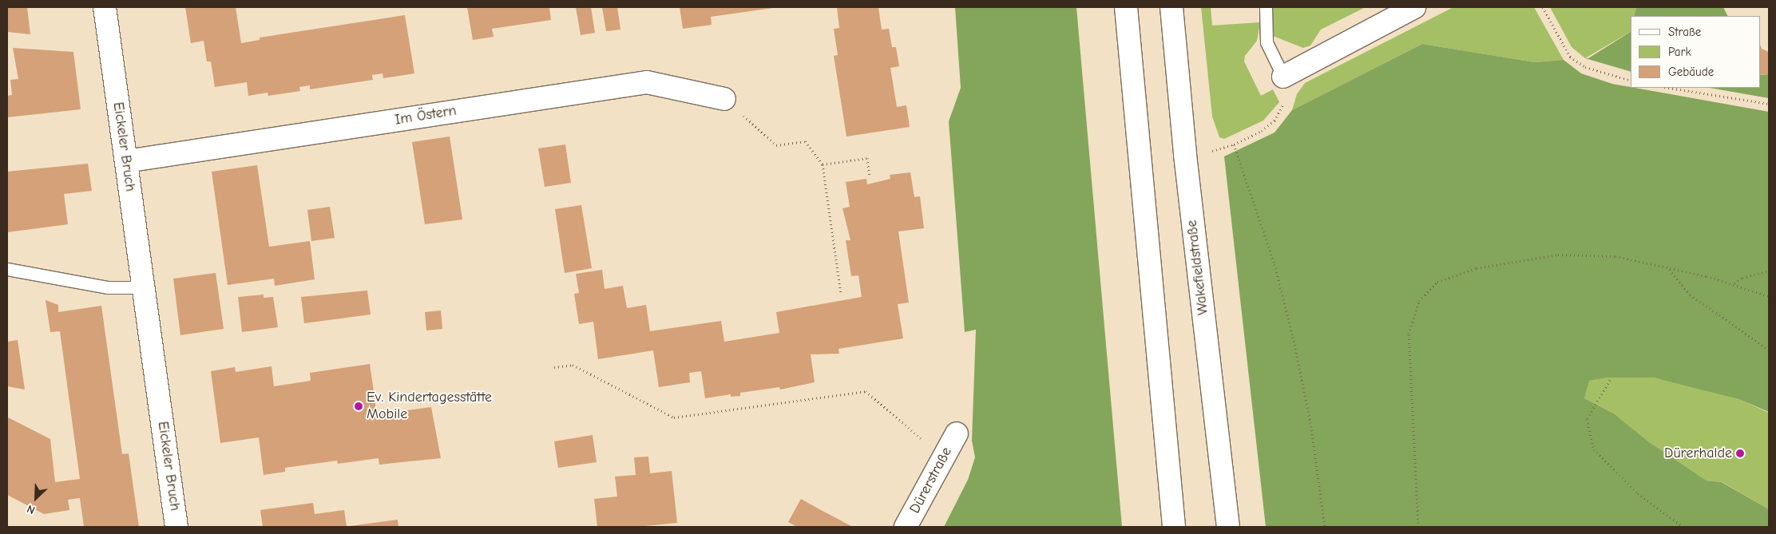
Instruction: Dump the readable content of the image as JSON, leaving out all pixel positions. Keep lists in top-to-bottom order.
{
  "streets": {
    "street": [
      "Im Östern",
      "Eickeler Bruch",
      "Wakefieldstraße",
      "Dürerstraße"
    ]
  },
  "crossings": [
    ["Im Östern", "Eickeler Bruch"]
  ],
  "places": ["Ev. Kindertagesstätte Mobile", "Dürerhalde"],
  "legend": ["Straße", "Park", "Gebäude"],
  "north": "bottom left"
}
